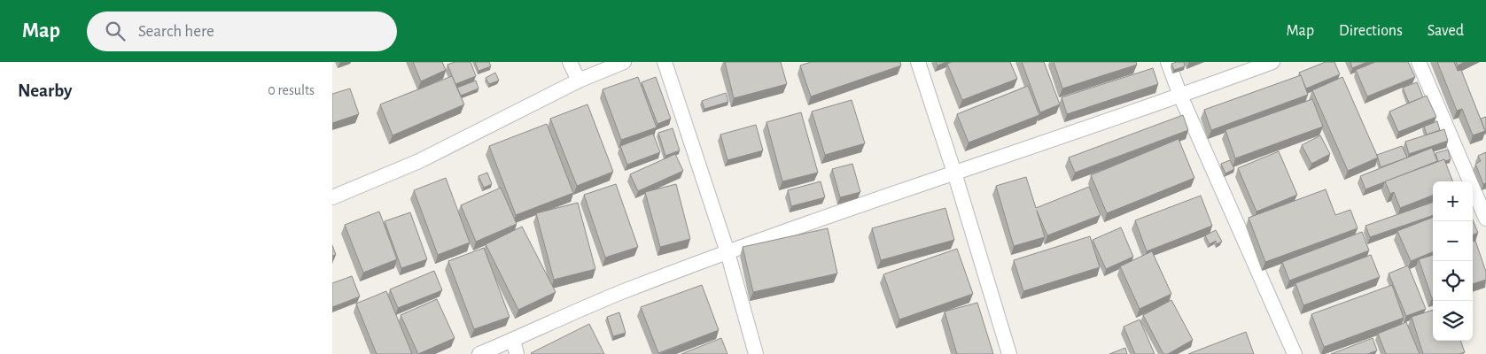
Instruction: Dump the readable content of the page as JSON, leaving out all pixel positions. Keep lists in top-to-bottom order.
{
  "page": {
    "header": "Map",
    "search": "Search here",
    "nav": ["Map", "Directions", "Saved"],
    "heading": ["Nearby", "0 results"],
    "map_buttons": ["+", "−"]
  }
}
